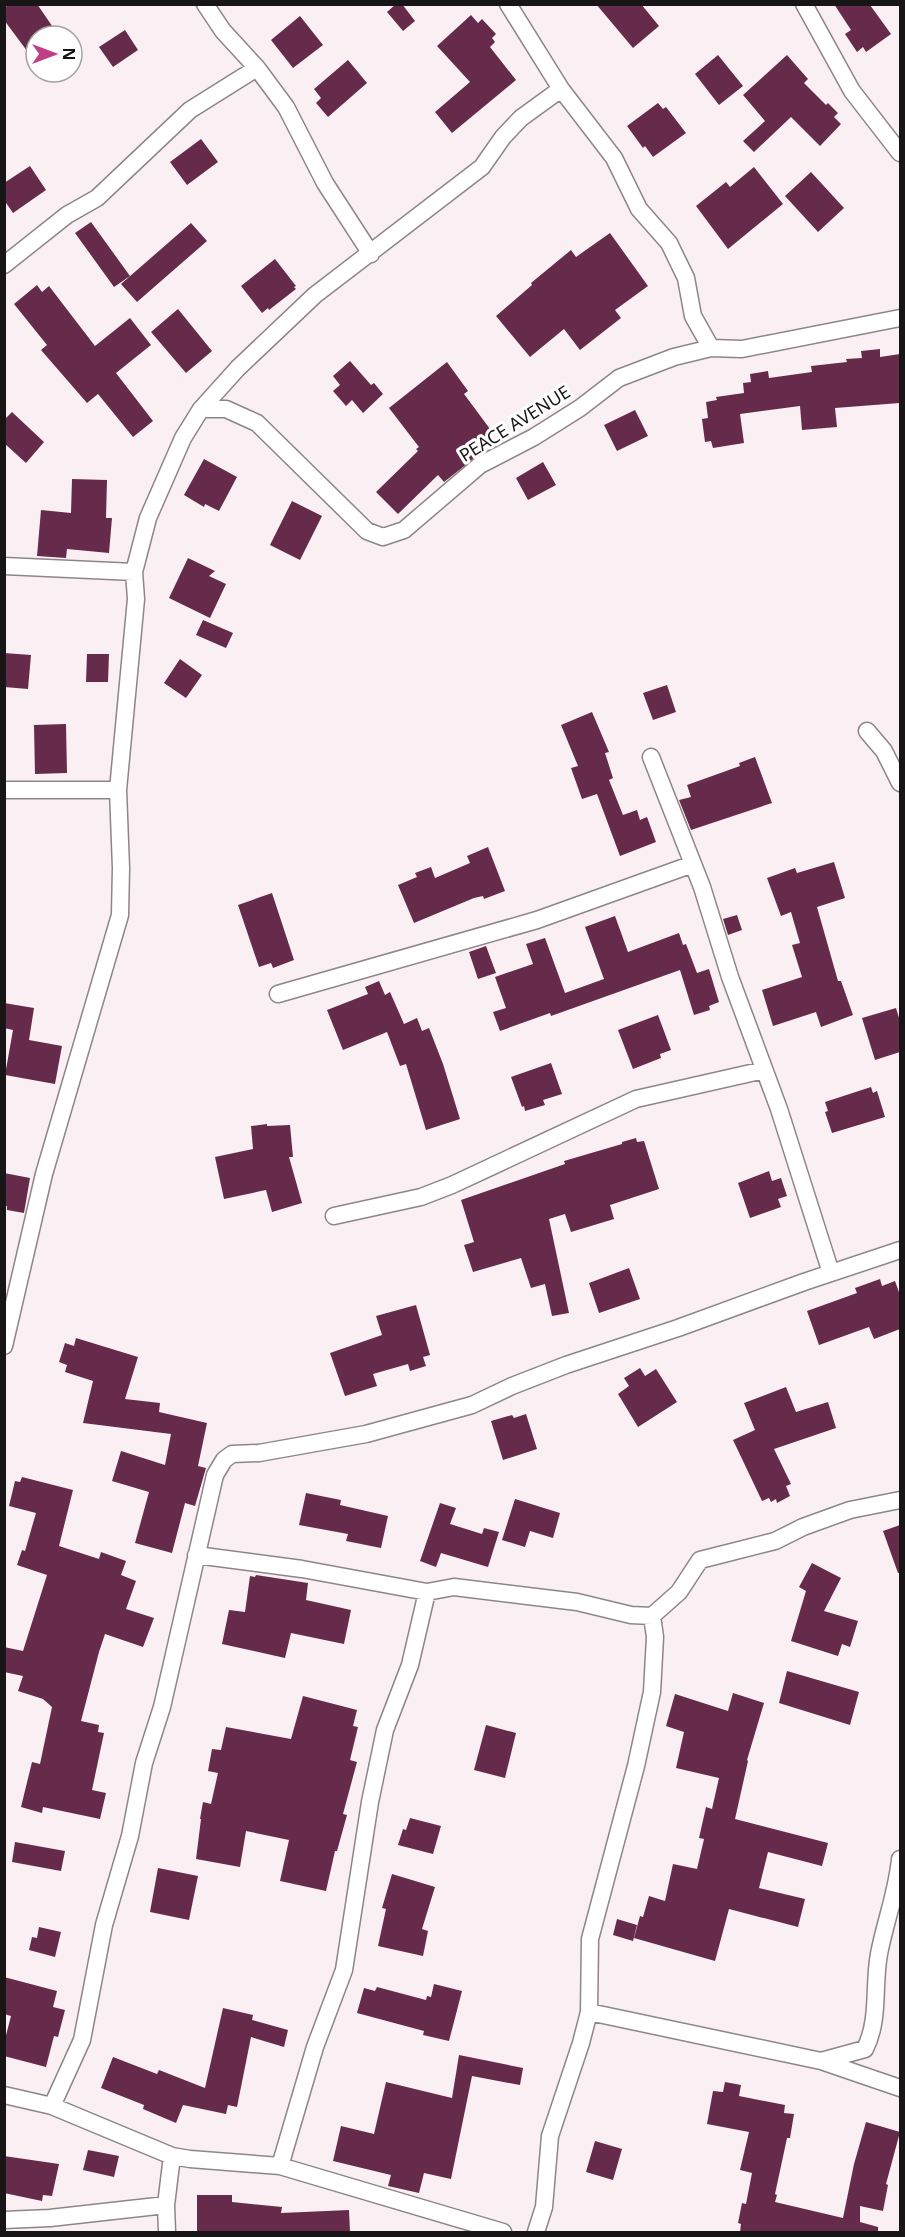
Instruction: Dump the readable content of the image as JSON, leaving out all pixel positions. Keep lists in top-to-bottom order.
{
  "streets": {
    "street": ["PEACE AVENUE"]
  },
  "north": "right"
}
